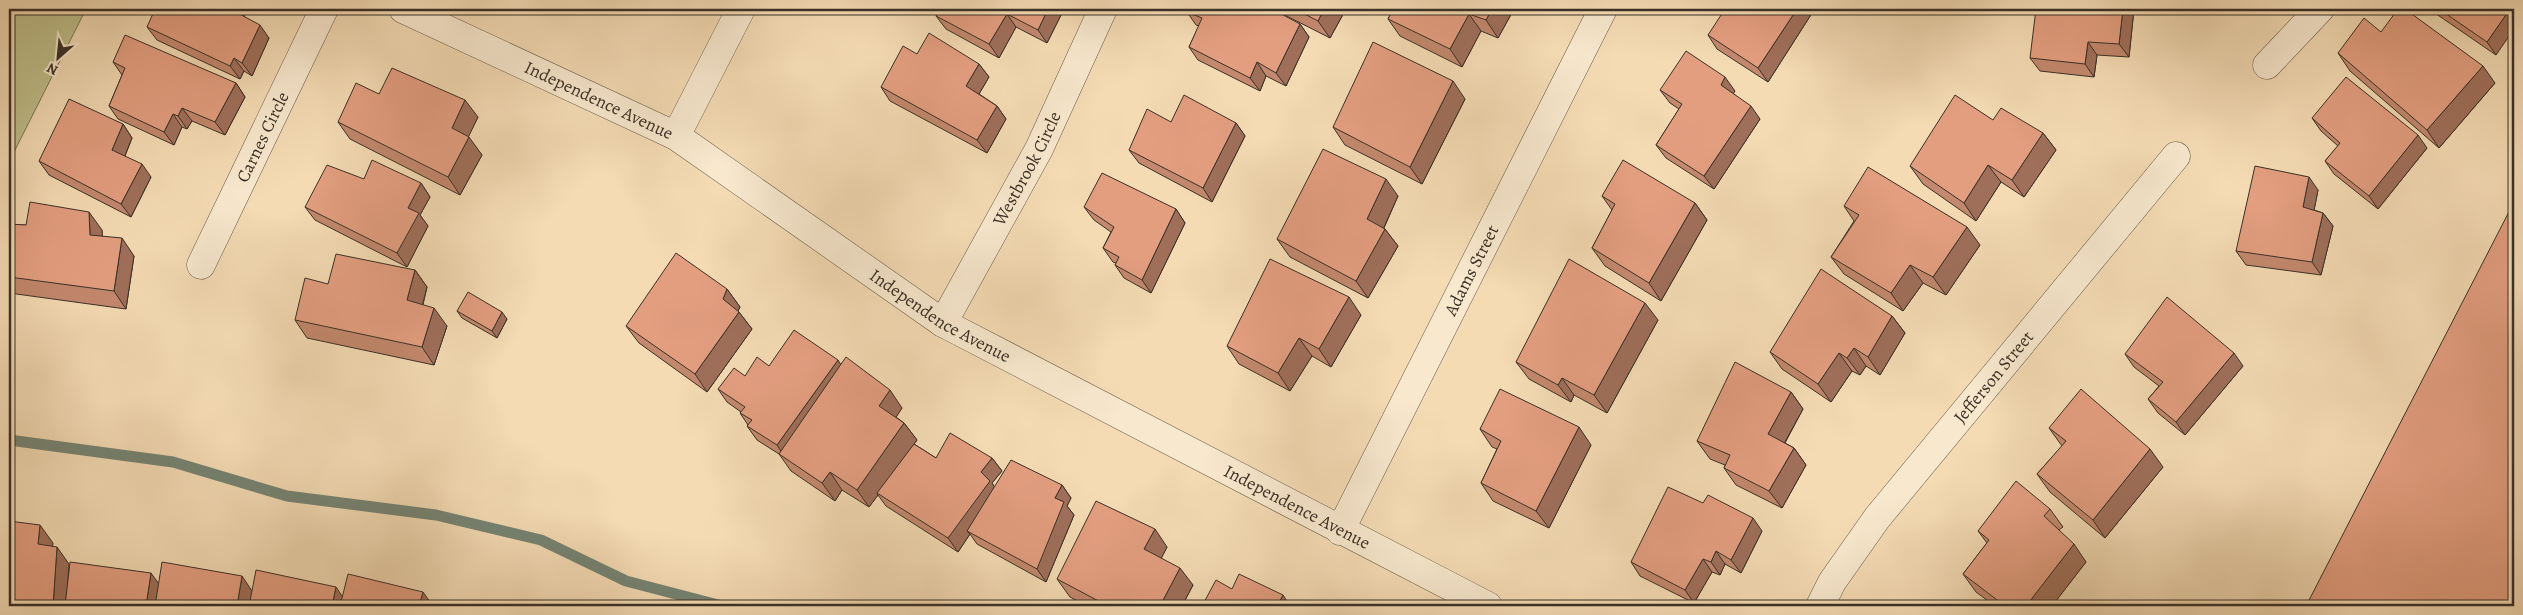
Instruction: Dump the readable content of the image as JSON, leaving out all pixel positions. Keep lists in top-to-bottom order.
{
  "streets": {
    "street": [
      "Independence Avenue",
      "Carnes Circle",
      "Westbrook Circle",
      "Adams Street",
      "Jefferson Street"
    ]
  },
  "crossings": [
    ["Independence Avenue", "Westbrook Circle"],
    ["Independence Avenue", "Adams Street"]
  ],
  "north": "bottom left"
}
